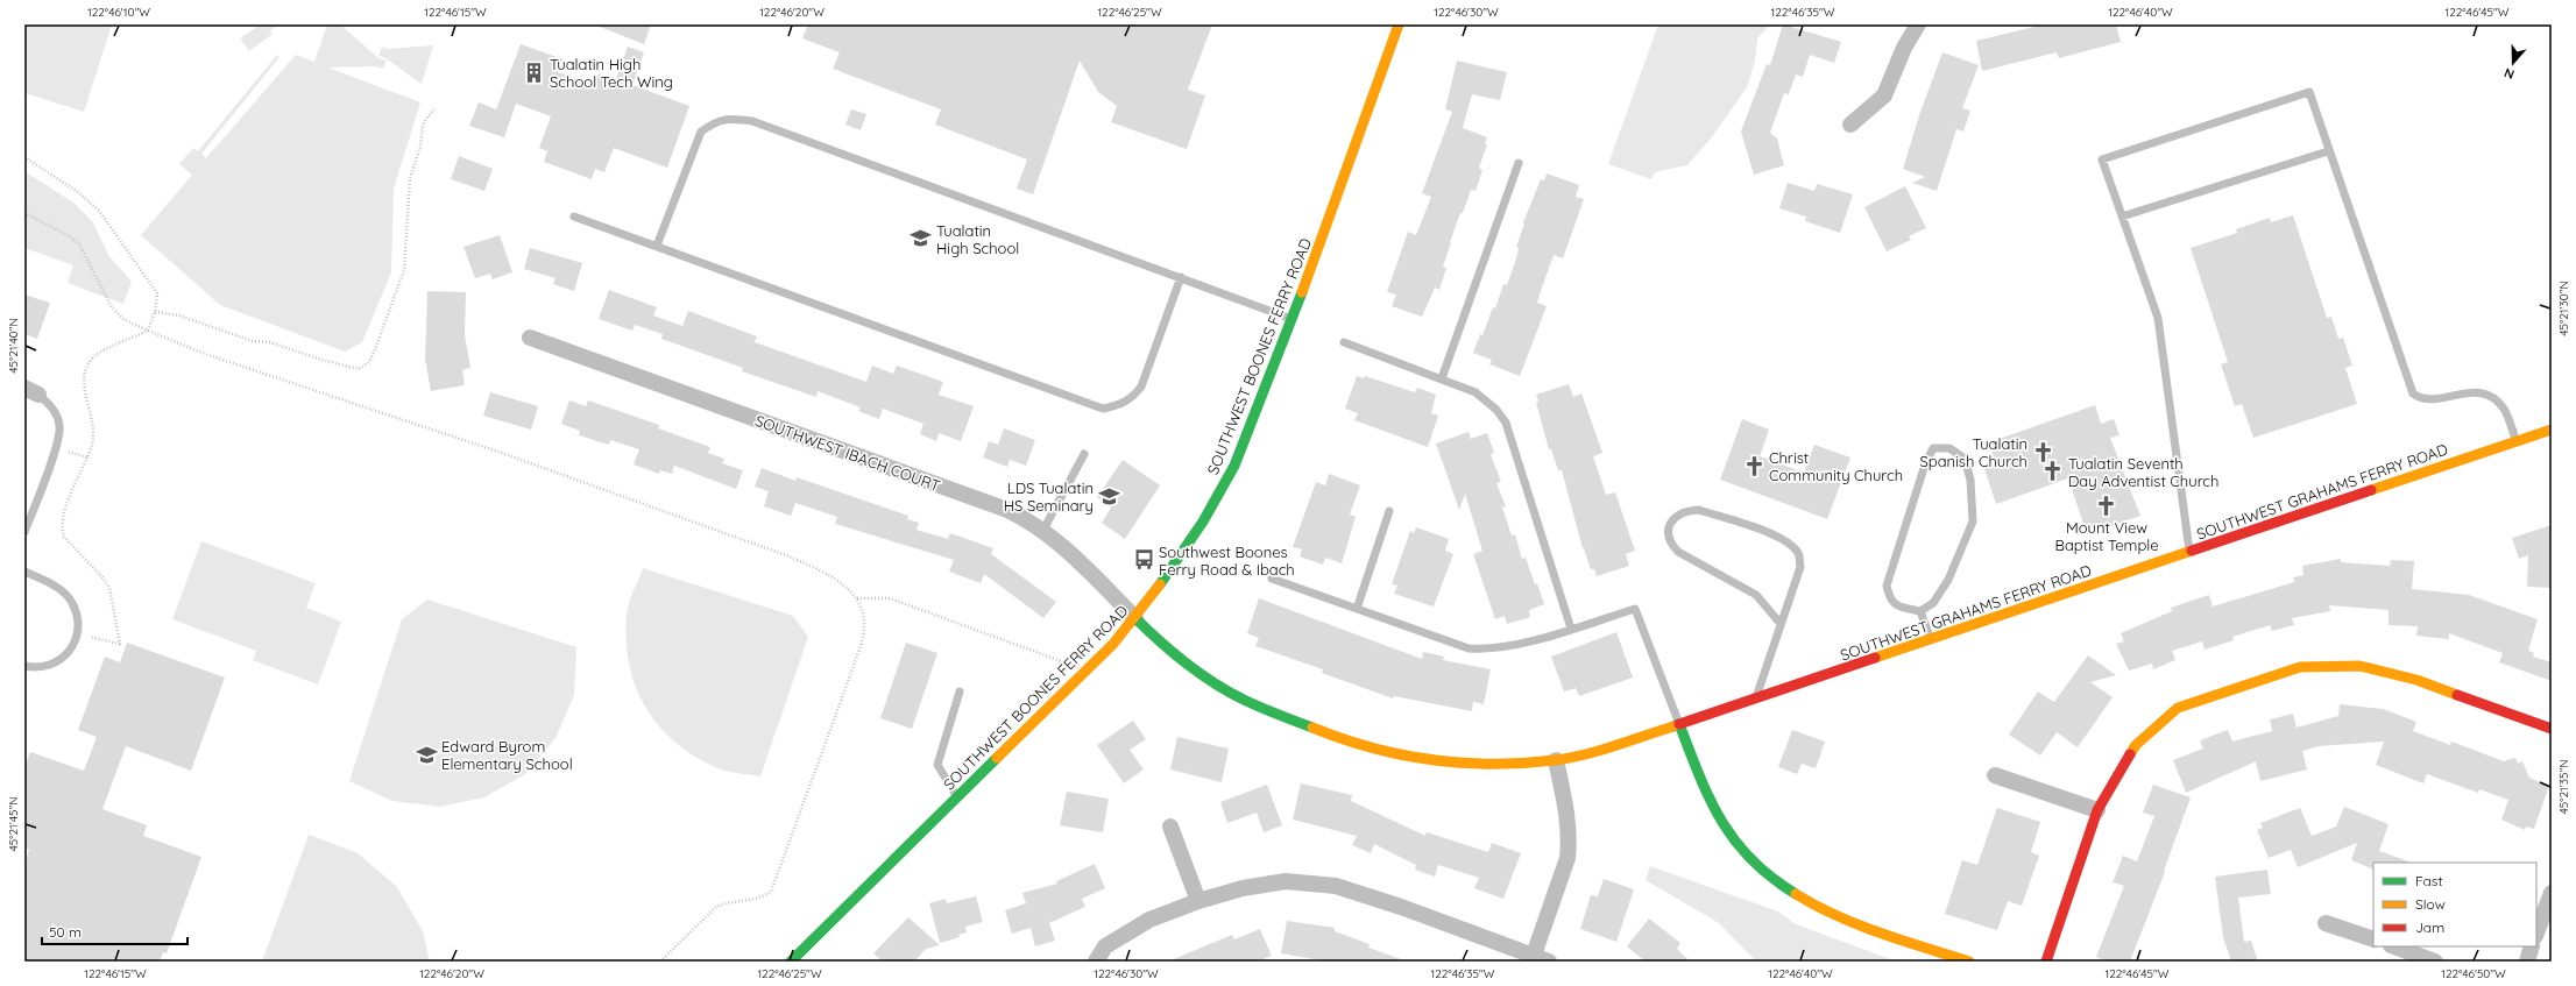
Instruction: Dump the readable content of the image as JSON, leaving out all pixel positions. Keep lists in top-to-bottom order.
{
  "streets": {
    "street": ["SOUTHWEST BOONES FERRY ROAD", "SOUTHWEST IBACH COURT", "SOUTHWEST GRAHAMS FERRY ROAD"]
  },
  "crossings": [
    ["SOUTHWEST BOONES FERRY ROAD", "SOUTHWEST IBACH COURT"],
    ["SOUTHWEST BOONES FERRY ROAD", "SOUTHWEST GRAHAMS FERRY ROAD"],
    ["SOUTHWEST IBACH COURT", "SOUTHWEST GRAHAMS FERRY ROAD"]
  ],
  "places": {
    "building": ["Tualatin High School Tech Wing"],
    "school or university": ["Tualatin High School", "LDS Tualatin HS Seminary", "Edward Byrom Elementary School"],
    "church": [
      "Tualatin Spanish Church",
      "Christ Community Church",
      "Tualatin Seventh Day Adventist Church",
      "Mount View Baptist Temple"
    ],
    "bus stop": ["Southwest Boones Ferry Road & Ibach"]
  },
  "legend": ["Fast", "Slow", "Jam"],
  "scale_bar": "50 m",
  "north": "bottom",
  "coordinates": [
    "122°46'10\"W",
    "122°46'15\"W",
    "122°46'20\"W",
    "122°46'25\"W",
    "122°46'30\"W",
    "122°46'35\"W",
    "122°46'40\"W",
    "122°46'45\"W",
    "45°21'30\"N",
    "45°21'40\"N",
    "45°21'35\"N",
    "45°21'45\"N",
    "122°46'50\"W"
  ]
}
